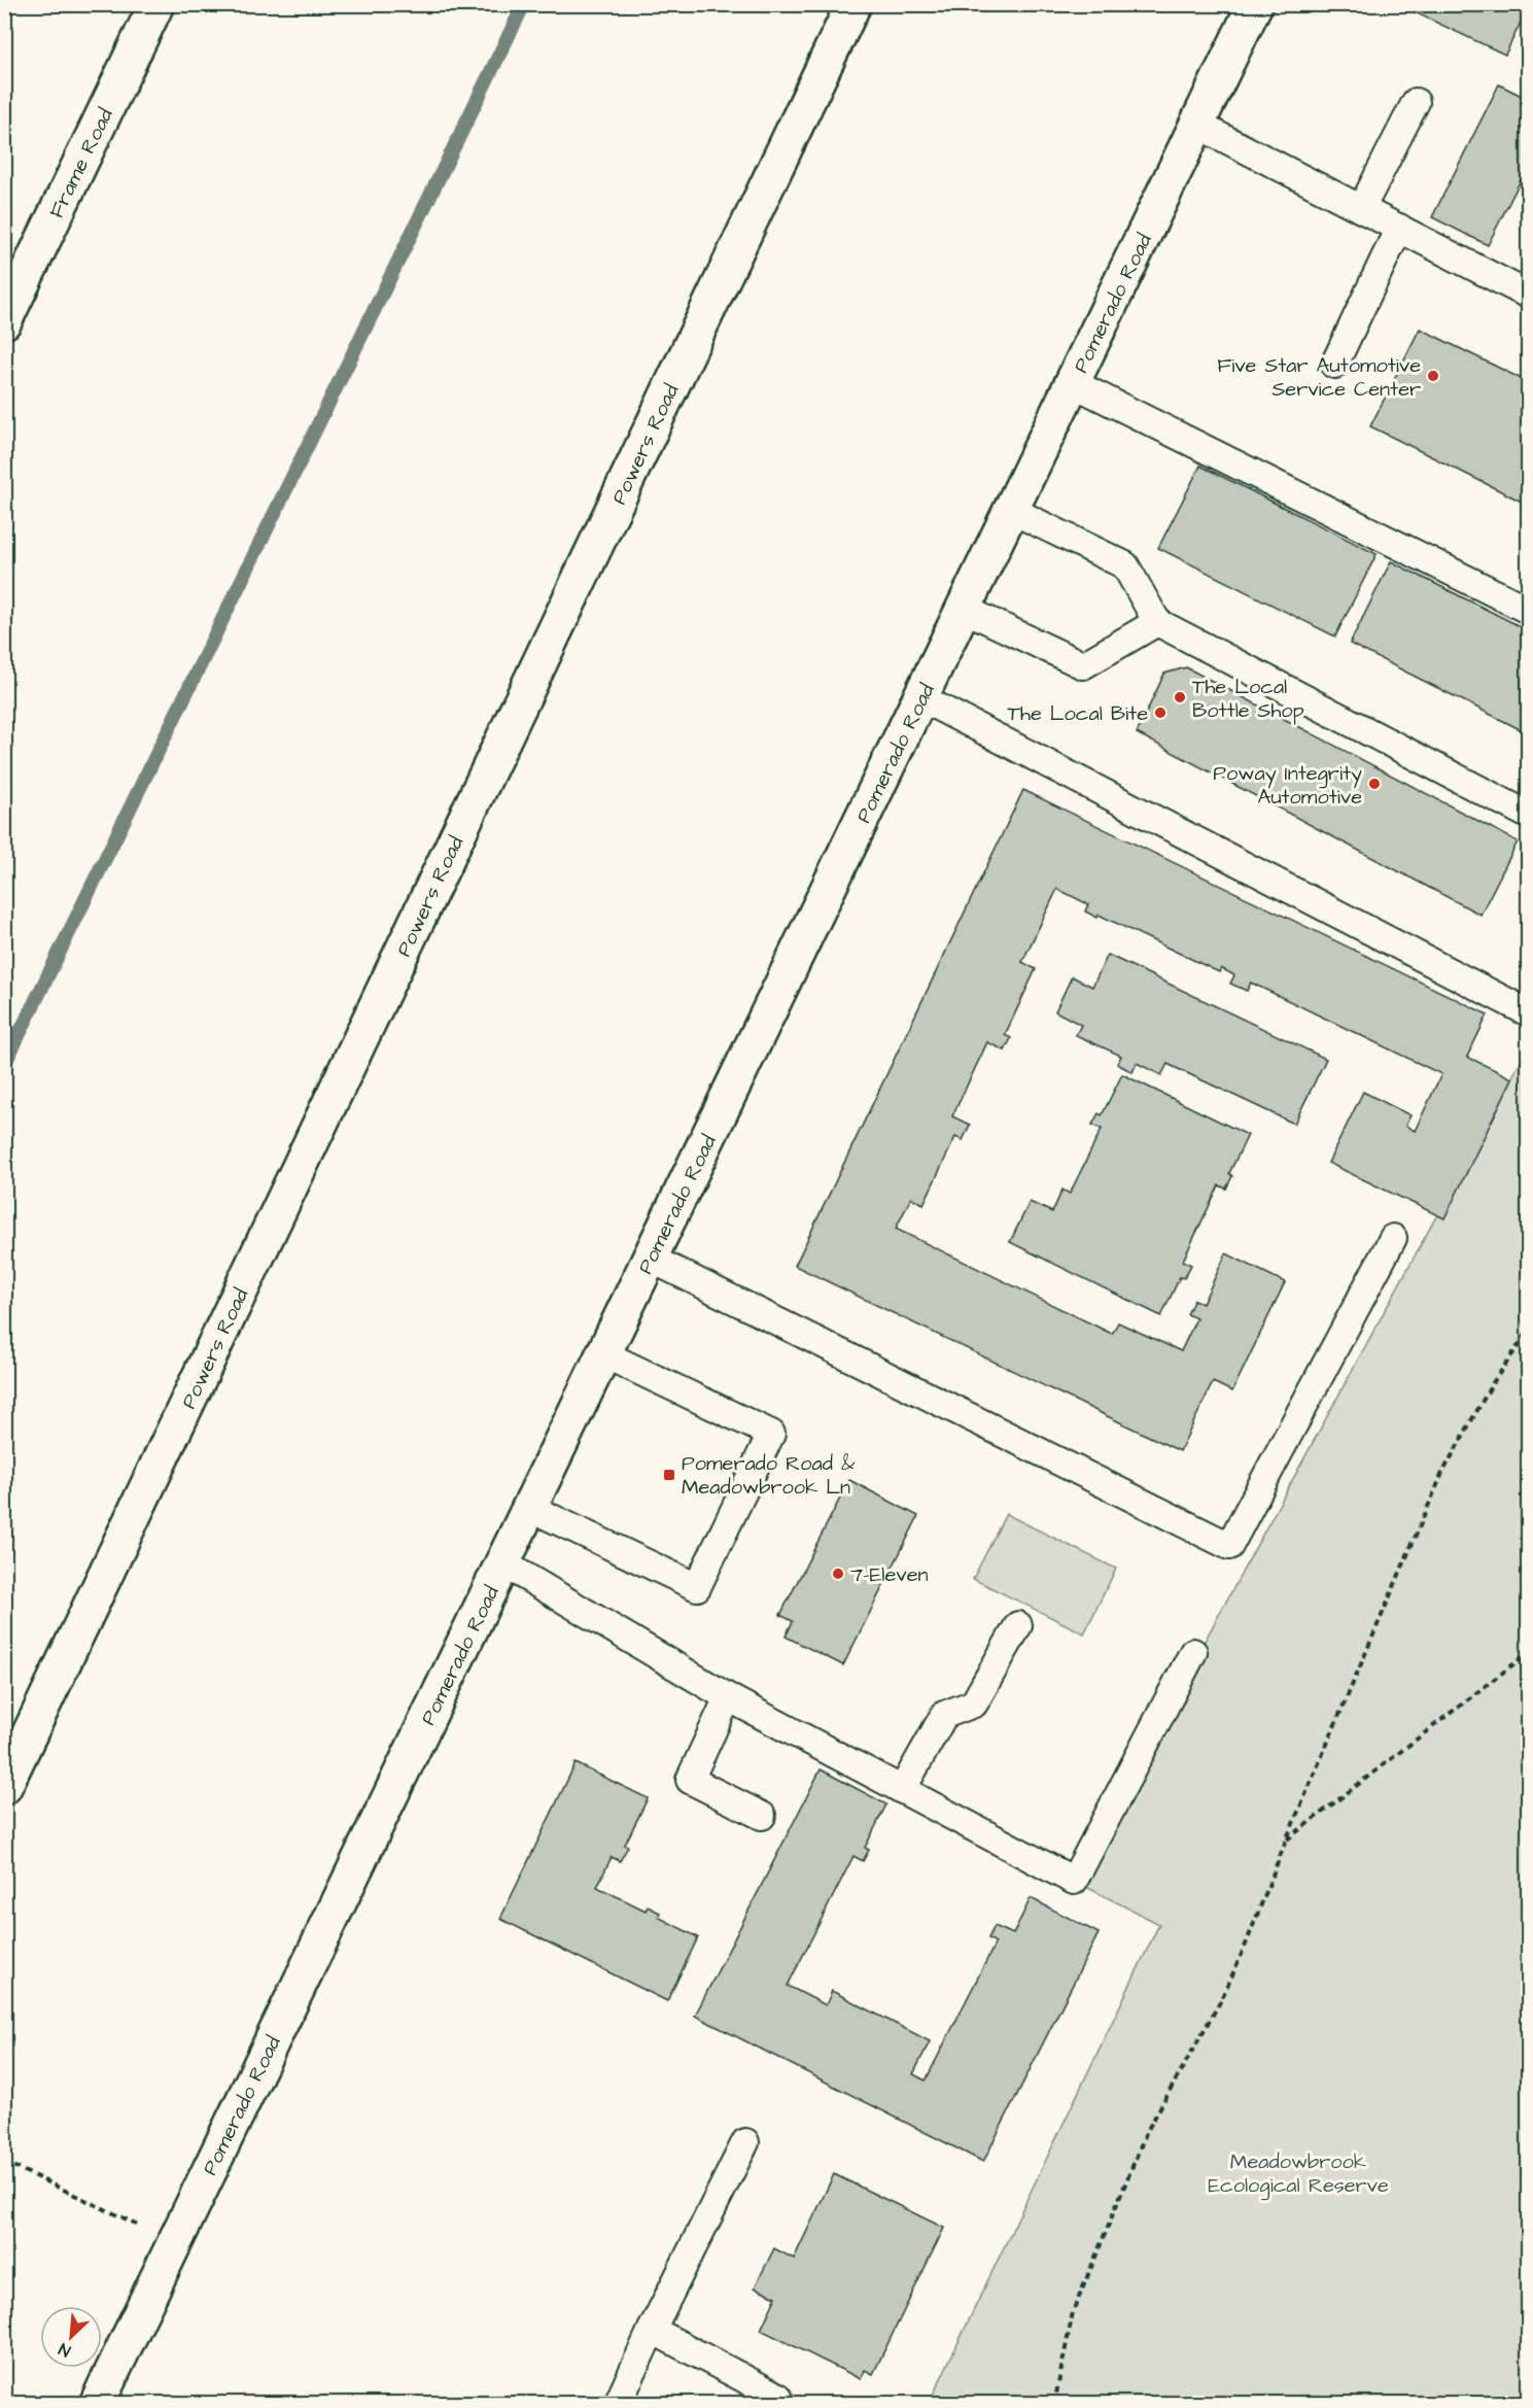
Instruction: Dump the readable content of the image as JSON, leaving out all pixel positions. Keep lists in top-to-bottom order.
{
  "streets": {
    "main road": ["Frame Road", "Pomerado Road", "Powers Road"]
  },
  "parks": ["Meadowbrook Ecological Reserve"],
  "places": {
    "other": [
      "Five Star Automotive Service Center",
      "The Local Bottle Shop",
      "The Local Bite",
      "Poway Integrity Automotive",
      "7-Eleven"
    ],
    "transit": ["Pomerado Road & Meadowbrook Ln"]
  },
  "north": "bottom left"
}
